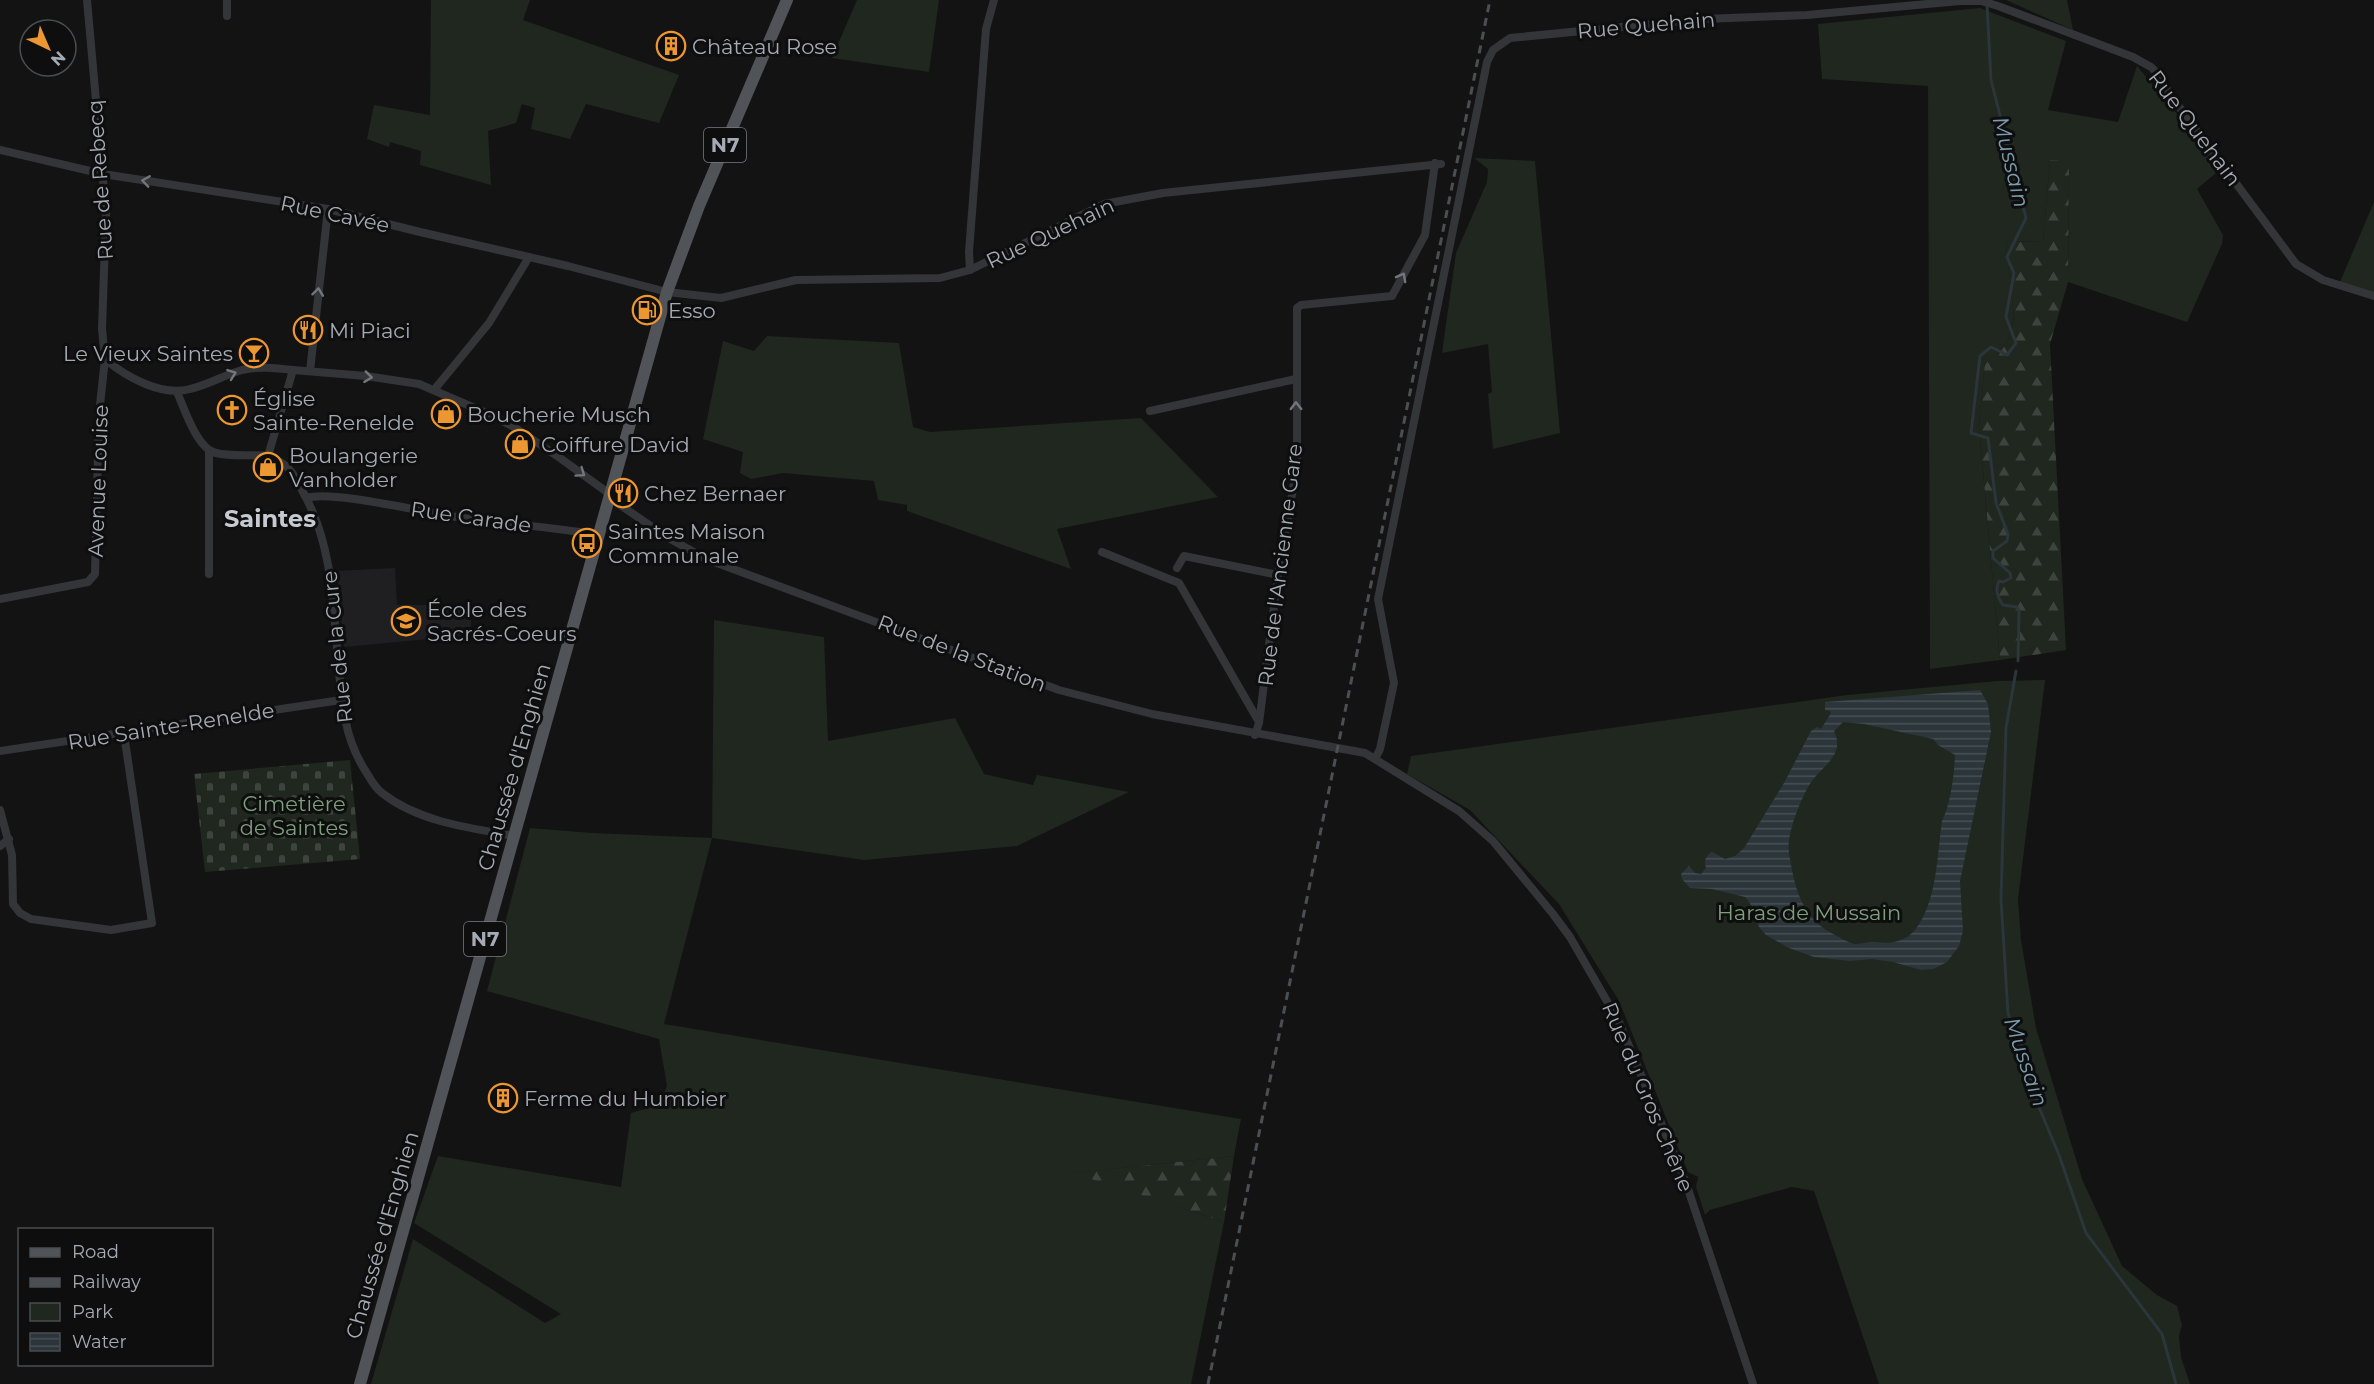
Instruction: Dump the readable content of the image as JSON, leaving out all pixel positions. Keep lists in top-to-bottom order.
{
  "streets": {
    "main road": ["N7", "Chaussée d'Enghien"],
    "street": [
      "Rue Quehain",
      "Rue de Rebecq",
      "Rue Cavée",
      "Avenue Louise",
      "Rue Carade",
      "Rue de l'Ancienne Gare",
      "Rue de la Cure",
      "Rue de la Station",
      "Rue Sainte-Renelde",
      "Rue du Gros Chêne"
    ]
  },
  "crossings": [
    ["Rue Quehain", "Rue Cavée"],
    ["Rue Quehain", "Rue de l'Ancienne Gare"],
    ["Rue Quehain", "Chaussée d'Enghien"],
    ["Rue Quehain", "Rue du Gros Chêne"],
    ["Rue de Rebecq", "Rue Cavée"],
    ["Rue de Rebecq", "Avenue Louise"],
    ["Rue Cavée", "Chaussée d'Enghien"],
    ["Rue Carade", "Rue de la Cure"],
    ["Rue Carade", "Chaussée d'Enghien"],
    ["Rue de l'Ancienne Gare", "Rue de la Station"],
    ["Rue de la Cure", "Rue Sainte-Renelde"],
    ["Rue de la Cure", "Chaussée d'Enghien"],
    ["Rue de la Station", "Chaussée d'Enghien"],
    ["Rue de la Station", "Rue du Gros Chêne"]
  ],
  "one_way": ["Rue de l'Ancienne Gare"],
  "districts": ["Saintes"],
  "water": ["Mussain"],
  "parks": ["Cimetière de Saintes", "Haras de Mussain"],
  "places": {
    "building": ["Château Rose", "Ferme du Humbier"],
    "fuel station": ["Esso"],
    "restaurant": ["Mi Piaci", "Chez Bernaer"],
    "bar": ["Le Vieux Saintes"],
    "church": ["Église Sainte-Renelde"],
    "shop": ["Boucherie Musch", "Coiffure David", "Boulangerie Vanholder"],
    "bus stop": ["Saintes Maison Communale"],
    "school or university": ["École des Sacrés-Coeurs"]
  },
  "legend": [
    "Road",
    "Railway",
    "Park",
    "Water"
  ],
  "north": "bottom right"
}
